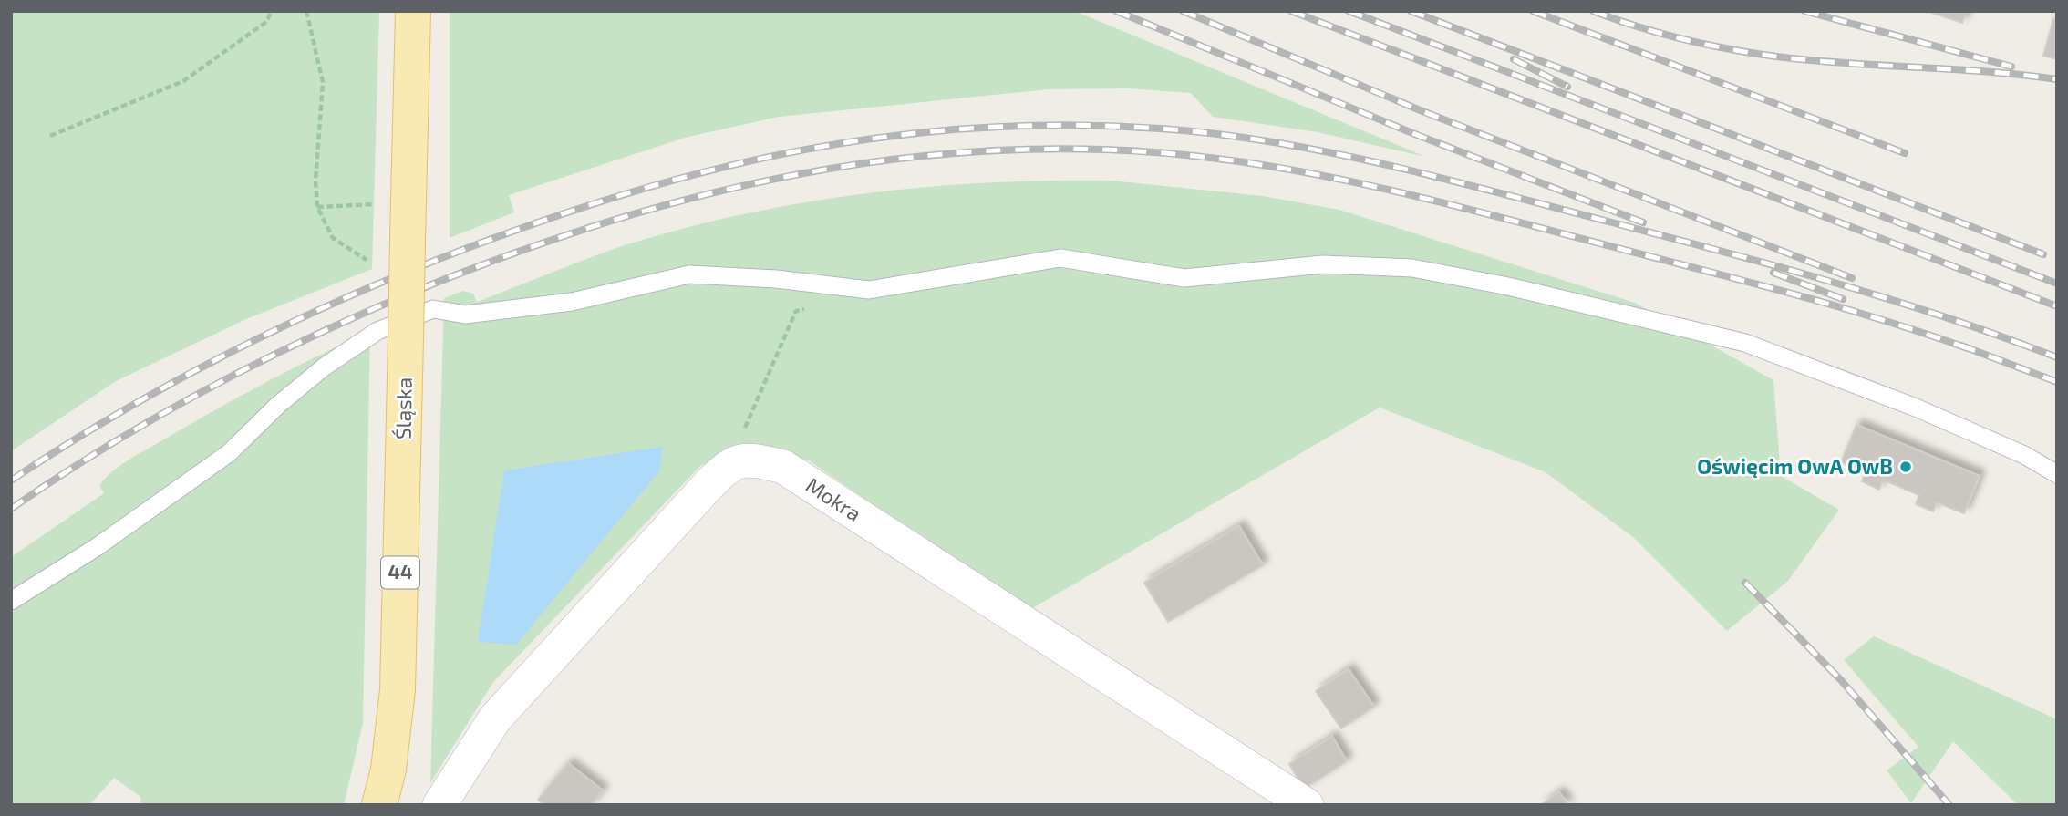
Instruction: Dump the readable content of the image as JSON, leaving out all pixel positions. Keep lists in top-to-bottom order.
{
  "streets": {
    "main road": ["Śląska", "44"],
    "street": ["Mokra"]
  },
  "places": ["Oświęcim OwA OwB"]
}
